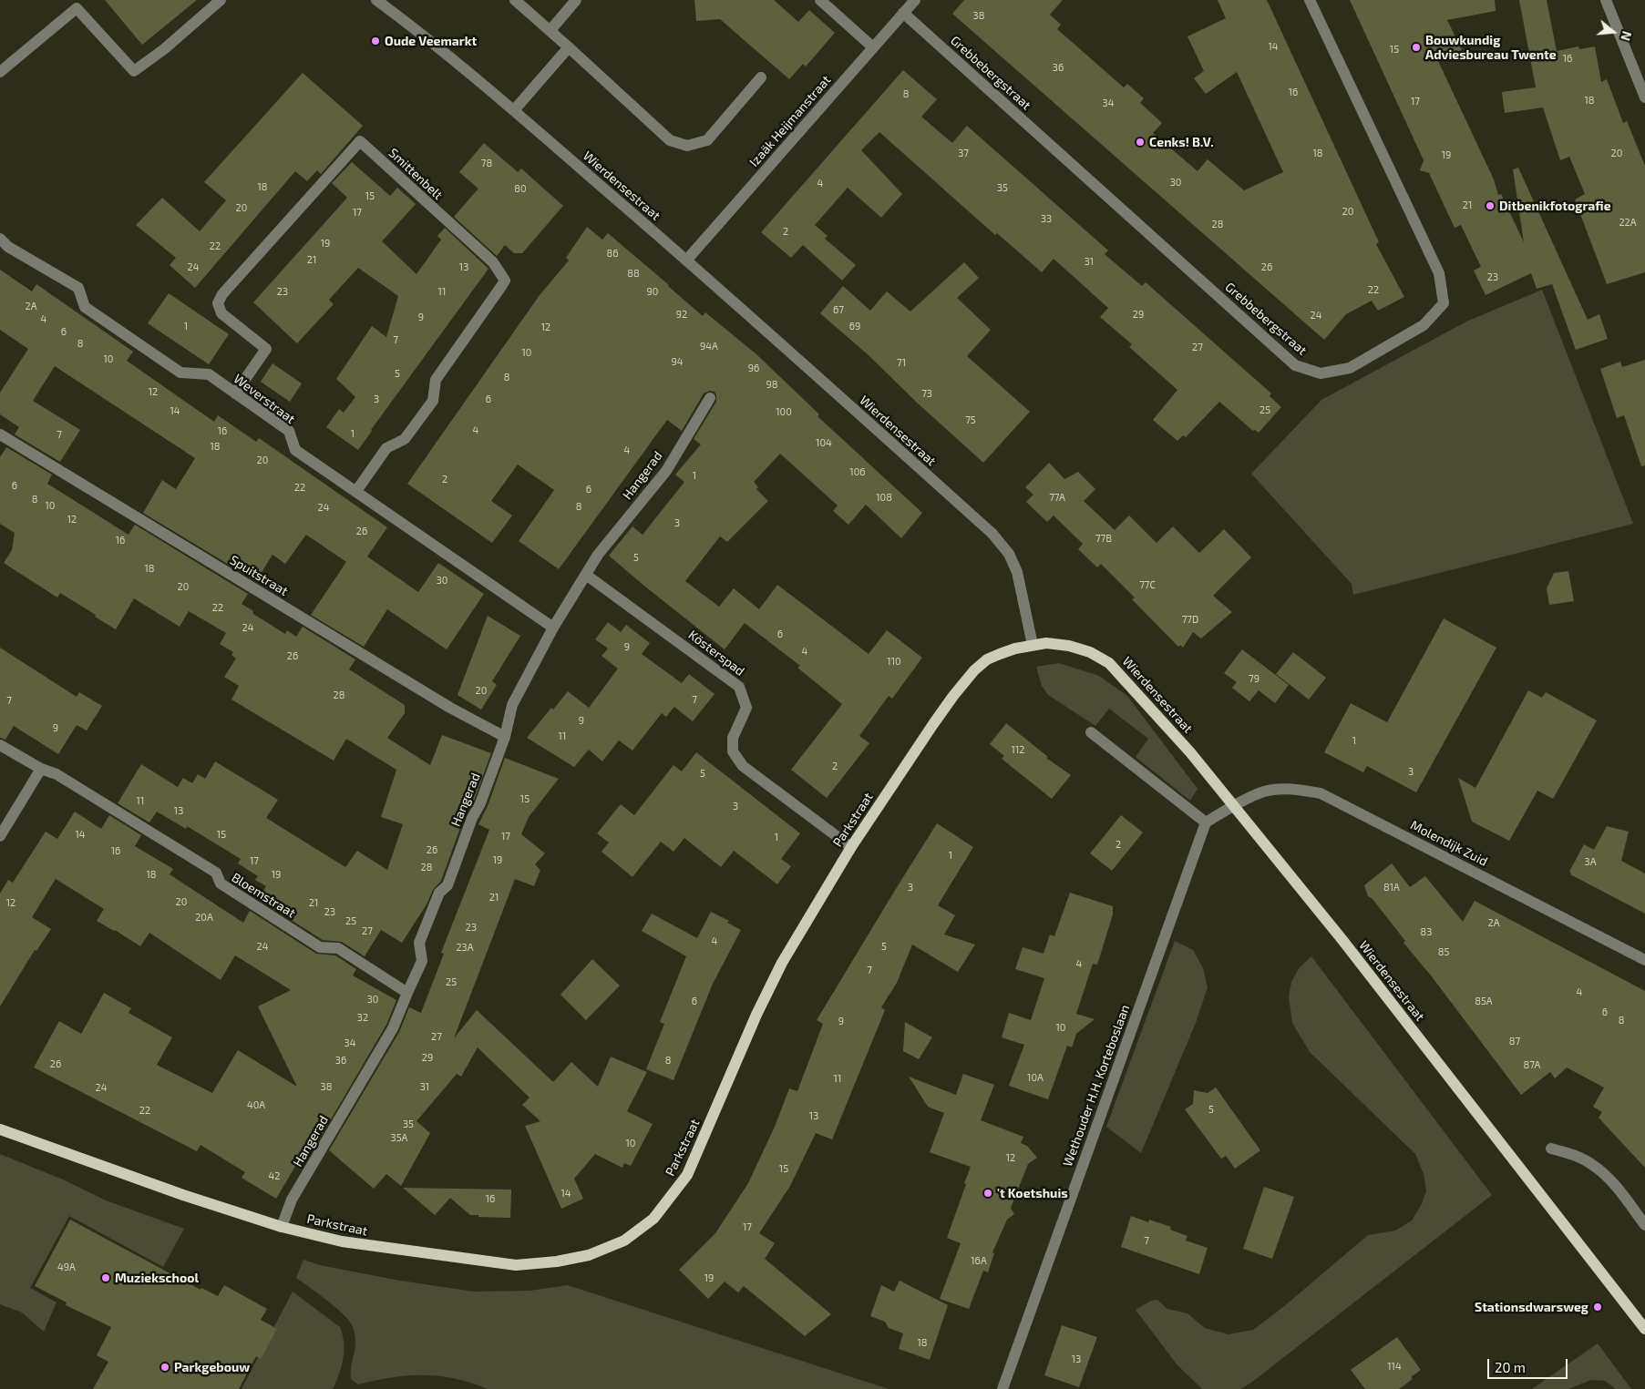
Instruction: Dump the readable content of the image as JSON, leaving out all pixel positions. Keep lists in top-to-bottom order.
{
  "streets": {
    "main road": ["Wierdensestraat", "Parkstraat"],
    "street": [
      "Grebbebergstraat",
      "Izaäk Heijmanstraat",
      "Smittenbelt",
      "Weverstraat",
      "Hangerad",
      "Spuitstraat",
      "Kösterspad",
      "Molendijk Zuid",
      "Bloemstraat",
      "Wethouder H.H. Korteboslaan"
    ]
  },
  "crossings": [
    ["Grebbebergstraat", "Izaäk Heijmanstraat"],
    ["Izaäk Heijmanstraat", "Wierdensestraat"],
    ["Smittenbelt", "Weverstraat"],
    ["Wierdensestraat", "Parkstraat"],
    ["Wierdensestraat", "Molendijk Zuid"],
    ["Weverstraat", "Hangerad"],
    ["Hangerad", "Spuitstraat"],
    ["Hangerad", "Kösterspad"],
    ["Hangerad", "Parkstraat"],
    ["Hangerad", "Bloemstraat"],
    ["Kösterspad", "Parkstraat"]
  ],
  "places": [
    "Oude Veemarkt",
    "Bouwkundig Adviesbureau Twente",
    "Cenks! B.V.",
    "Ditbenikfotografie",
    "'t Koetshuis",
    "Muziekschool",
    "Stationsdwarsweg",
    "Parkgebouw"
  ],
  "house_numbers": [
    "38",
    "14",
    "15",
    "16",
    "36",
    "16",
    "8",
    "18",
    "17",
    "34",
    "37",
    "18",
    "20",
    "19",
    "78",
    "30",
    "4",
    "18",
    "35",
    "80",
    "15",
    "21",
    "20",
    "20",
    "17",
    "33",
    "22A",
    "28",
    "2",
    "19",
    "22",
    "86",
    "21",
    "31",
    "24",
    "13",
    "26",
    "88",
    "23",
    "22",
    "23",
    "11",
    "90",
    "2A",
    "67",
    "92",
    "29",
    "24",
    "9",
    "4",
    "1",
    "69",
    "12",
    "6",
    "7",
    "8",
    "94A",
    "27",
    "10",
    "10",
    "94",
    "71",
    "96",
    "5",
    "8",
    "98",
    "12",
    "73",
    "3",
    "6",
    "25",
    "14",
    "100",
    "75",
    "4",
    "16",
    "1",
    "7",
    "104",
    "18",
    "4",
    "20",
    "106",
    "1",
    "2",
    "6",
    "22",
    "6",
    "108",
    "77A",
    "8",
    "10",
    "8",
    "24",
    "12",
    "3",
    "26",
    "77B",
    "16",
    "5",
    "18",
    "30",
    "77C",
    "20",
    "22",
    "77D",
    "24",
    "6",
    "9",
    "4",
    "26",
    "110",
    "79",
    "20",
    "28",
    "7",
    "7",
    "9",
    "9",
    "11",
    "1",
    "112",
    "2",
    "3",
    "5",
    "15",
    "11",
    "3",
    "13",
    "14",
    "15",
    "17",
    "1",
    "2",
    "26",
    "16",
    "1",
    "19",
    "17",
    "3A",
    "28",
    "18",
    "19",
    "3",
    "81A",
    "21",
    "20",
    "12",
    "21",
    "23",
    "20A",
    "25",
    "2A",
    "23",
    "27",
    "83",
    "4",
    "24",
    "5",
    "23A",
    "85",
    "4",
    "7",
    "25",
    "4",
    "30",
    "6",
    "85A",
    "6",
    "32",
    "8",
    "9",
    "10",
    "27",
    "87",
    "34",
    "29",
    "36",
    "8",
    "26",
    "87A",
    "10A",
    "11",
    "38",
    "31",
    "24",
    "40A",
    "5",
    "22",
    "13",
    "35",
    "35A",
    "10",
    "12",
    "15",
    "42",
    "14",
    "16",
    "17",
    "7",
    "16A",
    "49A",
    "19",
    "18",
    "13",
    "114"
  ],
  "scale_bar": "20 m",
  "north": "right"
}
